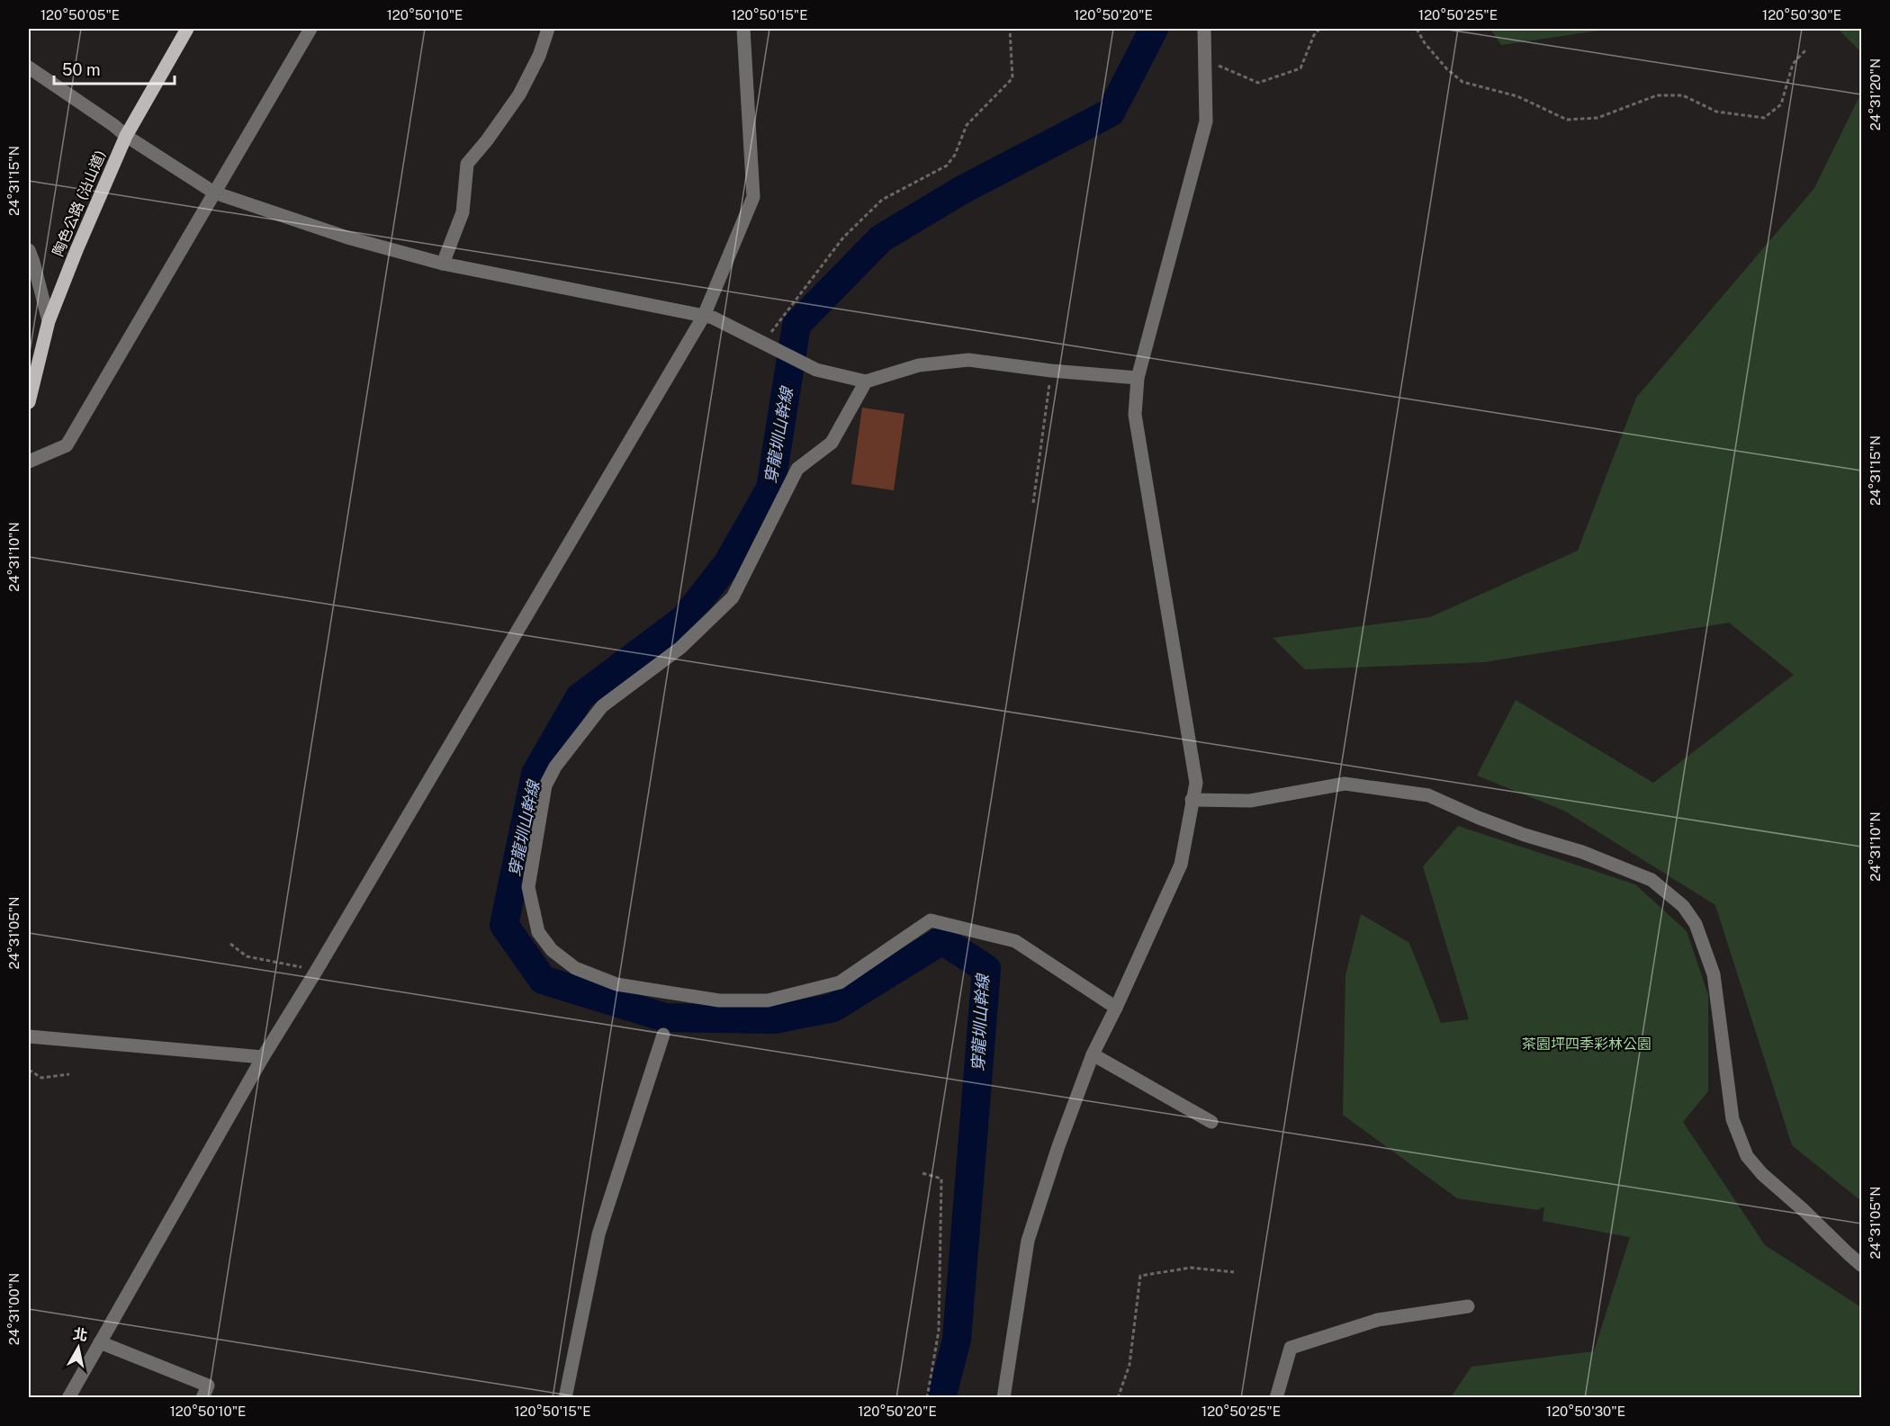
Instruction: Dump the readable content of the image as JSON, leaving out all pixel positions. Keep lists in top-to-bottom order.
{
  "streets": {
    "main road": ["陶色公路 (沿山道)"]
  },
  "water": ["穿龍圳山幹線"],
  "parks": ["茶園坪四季彩林公園"],
  "scale_bar": "50 m",
  "north": "top",
  "coordinates": [
    "120°50'05\"E",
    "120°50'10\"E",
    "120°50'15\"E",
    "120°50'20\"E",
    "120°50'25\"E",
    "120°50'30\"E",
    "24°31'20\"N",
    "24°31'15\"N",
    "24°31'10\"N",
    "24°31'05\"N",
    "24°31'00\"N"
  ]
}
